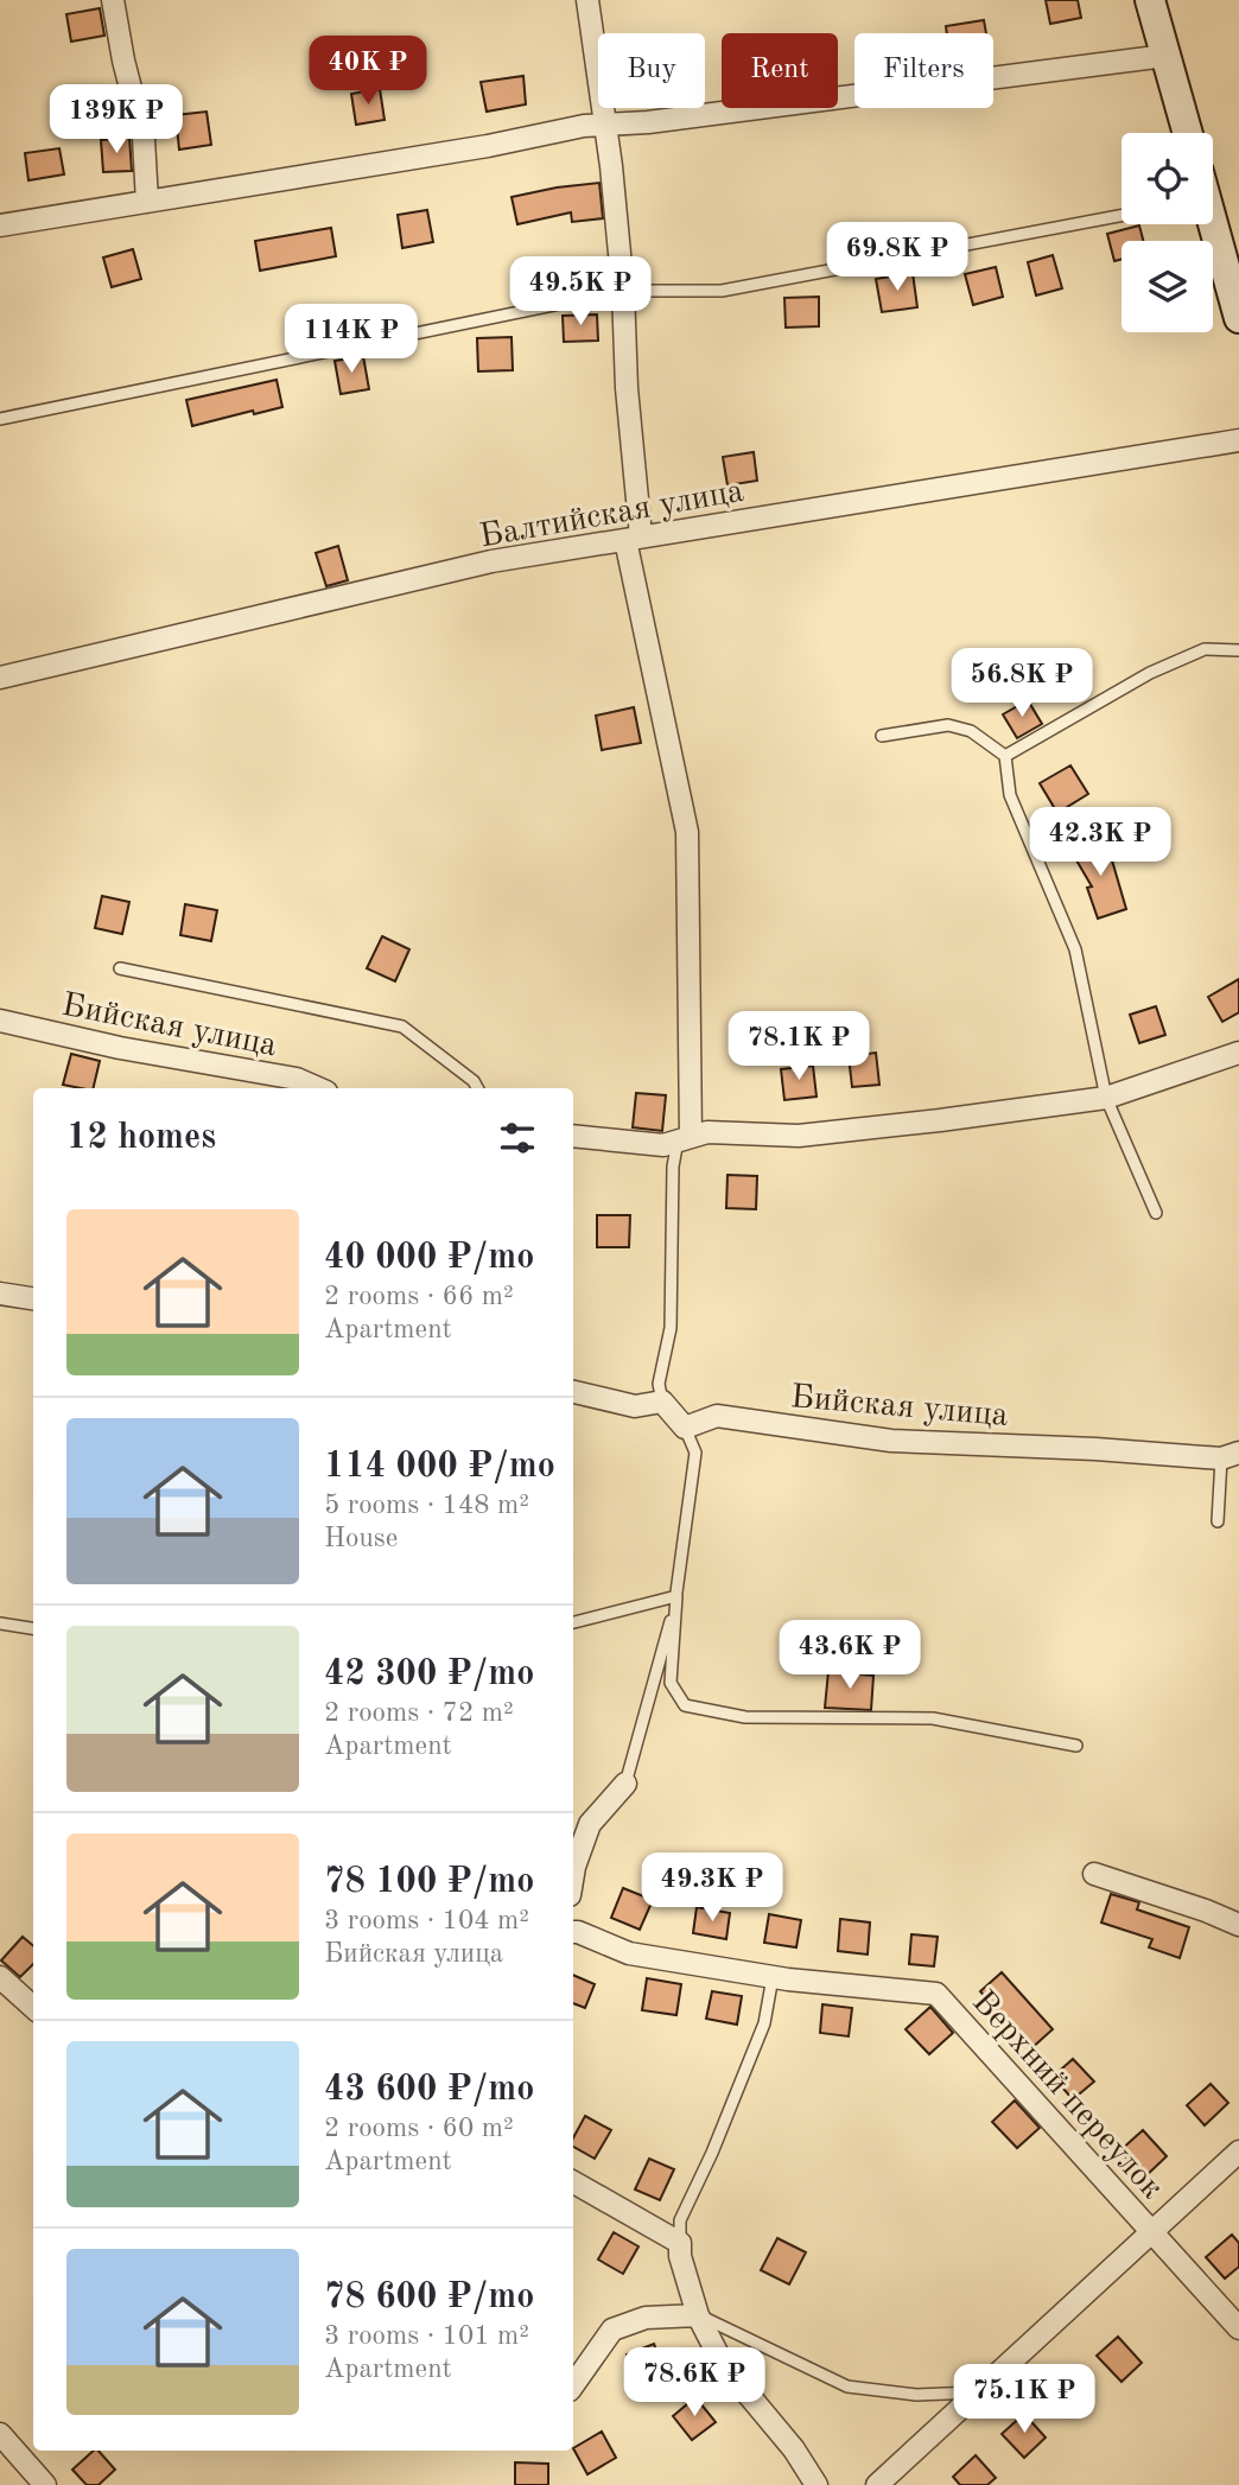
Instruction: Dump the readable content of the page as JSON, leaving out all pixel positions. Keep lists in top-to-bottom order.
{
  "streets": {
    "street": ["Балтийская улица", "Бийская улица", "Верхний переулок"]
  },
  "page": {
    "chip": ["Buy", "Rent", "Filters"],
    "price": [
      "40K ₽",
      "139K ₽",
      "69.8K ₽",
      "49.5K ₽",
      "114K ₽",
      "56.8K ₽",
      "42.3K ₽",
      "78.1K ₽",
      "43.6K ₽",
      "49.3K ₽",
      "78.6K ₽",
      "75.1K ₽"
    ],
    "heading": "12 homes",
    "list": [
      {
        "name": "40 000 ₽/mo",
        "note": "2 rooms · 66 m² · Apartment"
      },
      {
        "name": "114 000 ₽/mo",
        "note": "5 rooms · 148 m² · House"
      },
      {
        "name": "42 300 ₽/mo",
        "note": "2 rooms · 72 m² · Apartment"
      },
      {
        "name": "78 100 ₽/mo",
        "note": "3 rooms · 104 m² · Бийская улица"
      },
      {
        "name": "43 600 ₽/mo",
        "note": "2 rooms · 60 m² · Apartment"
      },
      {
        "name": "78 600 ₽/mo",
        "note": "3 rooms · 101 m² · Apartment"
      }
    ]
  }
}
